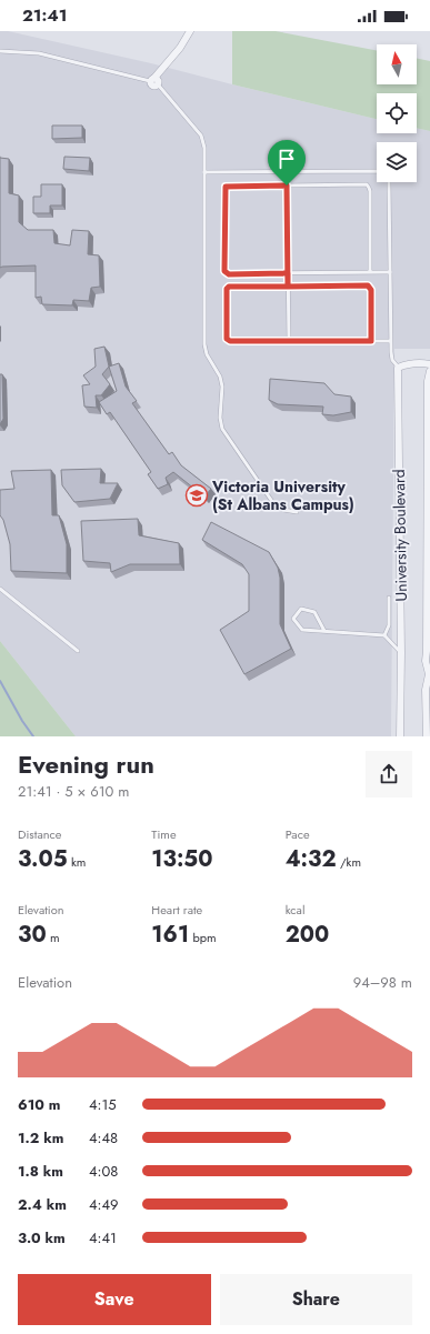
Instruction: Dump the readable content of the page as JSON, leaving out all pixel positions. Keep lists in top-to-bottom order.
{
  "streets": {
    "street": ["University Boulevard"]
  },
  "places": {
    "school or university": ["Victoria University (St Albans Campus)"]
  },
  "north": "top",
  "page": {
    "status": "21:41",
    "heading": ["Evening run", "21:41 · 5 × 610 m"],
    "stats": [
      ["Distance", "3.05 km"],
      ["Time", "13:50"],
      ["Pace", "4:32 /km"],
      ["Elevation", "30 m"],
      ["Heart rate", "161 bpm"],
      ["kcal", "200"]
    ],
    "chart": ["Elevation", "94–98 m"],
    "list": [
      {
        "name": "610 m",
        "note": "4:15"
      },
      {
        "name": "1.2 km",
        "note": "4:48"
      },
      {
        "name": "1.8 km",
        "note": "4:08"
      },
      {
        "name": "2.4 km",
        "note": "4:49"
      },
      {
        "name": "3.0 km",
        "note": "4:41"
      }
    ],
    "buttons": ["Save", "Share"]
  }
}
